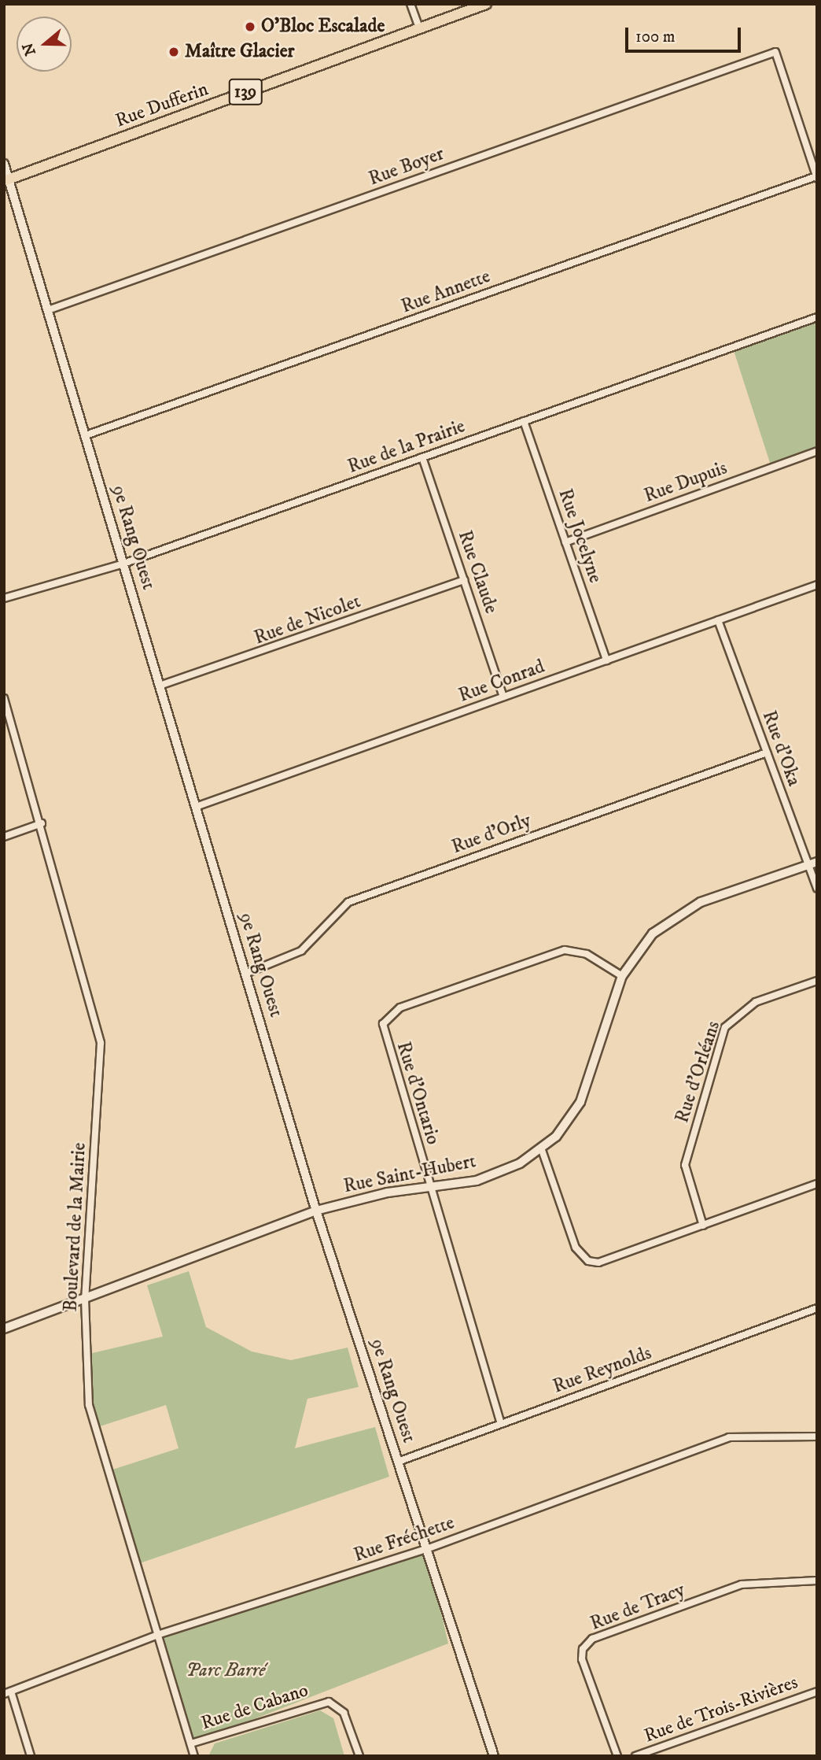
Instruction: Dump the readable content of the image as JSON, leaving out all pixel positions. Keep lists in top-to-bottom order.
{
  "streets": {
    "main road": ["139", "Rue Dufferin"],
    "street": [
      "Rue Boyer",
      "Rue Annette",
      "Rue de la Prairie",
      "Rue Dupuis",
      "Rue Jocelyne",
      "9e Rang Ouest",
      "Rue Claude",
      "Rue de Nicolet",
      "Rue Conrad",
      "Rue d'Oka",
      "Rue d'Orly",
      "Rue d'Orléans",
      "Rue d'Ontario",
      "Rue Saint-Hubert",
      "Boulevard de la Mairie",
      "Rue Reynolds",
      "Rue Fréchette",
      "Rue de Tracy",
      "Rue de Cabano",
      "Rue de Trois-Rivières"
    ]
  },
  "crossings": [
    ["Rue Dufferin", "9e Rang Ouest"],
    ["Rue Boyer", "Rue Annette"],
    ["Rue Boyer", "9e Rang Ouest"],
    ["Rue Annette", "9e Rang Ouest"],
    ["Rue de la Prairie", "Rue Jocelyne"],
    ["Rue de la Prairie", "9e Rang Ouest"],
    ["Rue de la Prairie", "Rue Claude"],
    ["Rue Dupuis", "Rue Jocelyne"],
    ["Rue Jocelyne", "Rue Conrad"],
    ["9e Rang Ouest", "Rue de Nicolet"],
    ["9e Rang Ouest", "Rue Conrad"],
    ["9e Rang Ouest", "Rue d'Orly"],
    ["9e Rang Ouest", "Rue Saint-Hubert"],
    ["9e Rang Ouest", "Rue Reynolds"],
    ["9e Rang Ouest", "Rue Fréchette"],
    ["Rue Claude", "Rue de Nicolet"],
    ["Rue Claude", "Rue Conrad"],
    ["Rue Conrad", "Rue d'Oka"],
    ["Rue d'Oka", "Rue d'Orly"],
    ["Rue d'Oka", "Rue Saint-Hubert"],
    ["Rue d'Ontario", "Rue Saint-Hubert"],
    ["Rue d'Ontario", "Rue Reynolds"],
    ["Rue Saint-Hubert", "Boulevard de la Mairie"],
    ["Boulevard de la Mairie", "Rue Fréchette"],
    ["Boulevard de la Mairie", "Rue de Cabano"]
  ],
  "parks": ["Parc Barré"],
  "places": ["O'Bloc Escalade", "Maître Glacier"],
  "scale_bar": "100 m",
  "north": "left"
}
